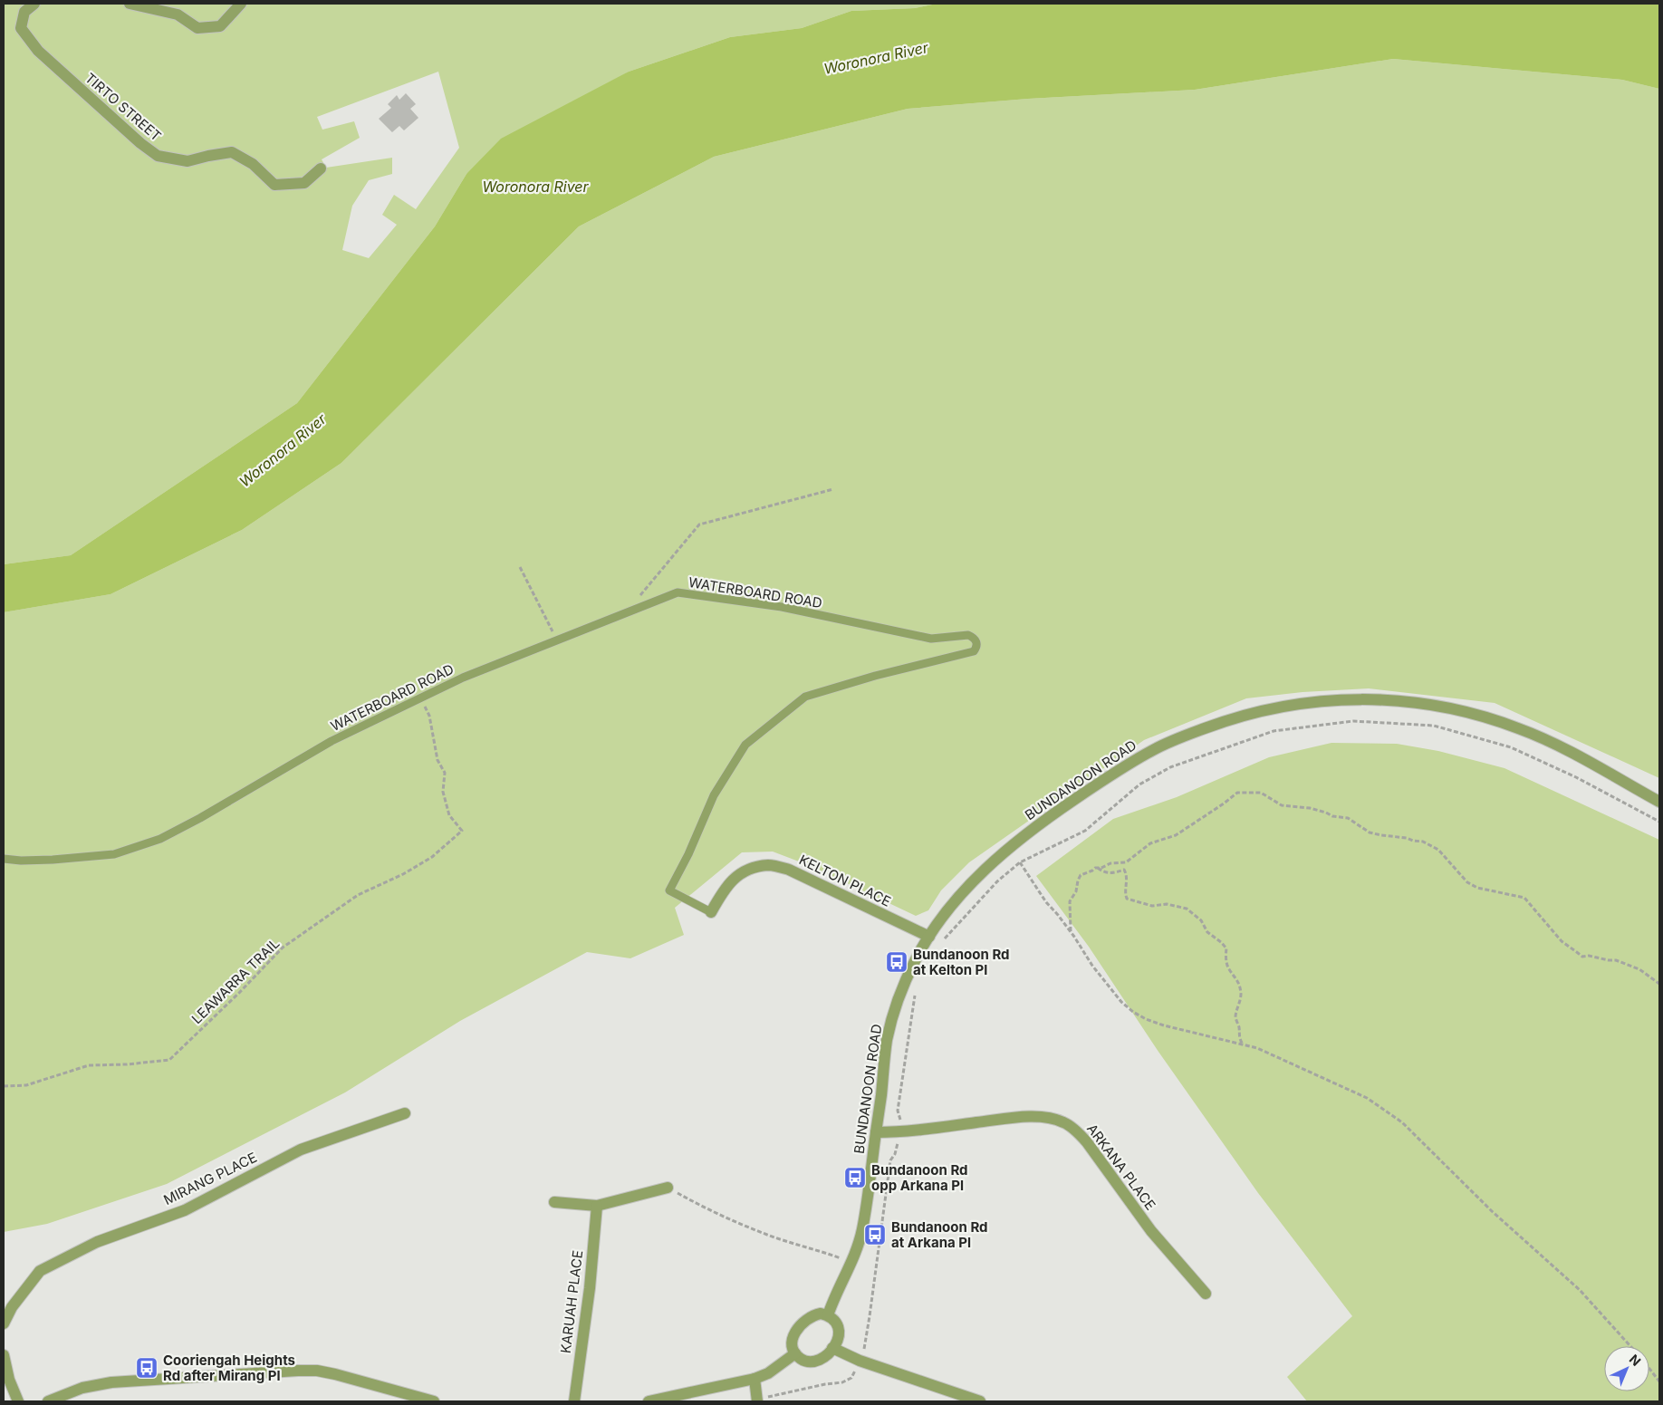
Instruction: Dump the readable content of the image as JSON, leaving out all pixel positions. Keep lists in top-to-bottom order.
{
  "streets": {
    "street": [
      "TIRTO STREET",
      "BUNDANOON ROAD",
      "KELTON PLACE",
      "ARKANA PLACE",
      "MIRANG PLACE",
      "KARUAH PLACE"
    ],
    "lane": ["WATERBOARD ROAD"],
    "path": ["LEAWARRA TRAIL"]
  },
  "crossings": [
    ["WATERBOARD ROAD", "KELTON PLACE"],
    ["WATERBOARD ROAD", "LEAWARRA TRAIL"],
    ["BUNDANOON ROAD", "KELTON PLACE"],
    ["BUNDANOON ROAD", "ARKANA PLACE"]
  ],
  "water": ["Woronora River"],
  "places": {
    "bus stop": [
      "Bundanoon Rd at Kelton Pl",
      "Bundanoon Rd opp Arkana Pl",
      "Bundanoon Rd at Arkana Pl",
      "Cooriengah Heights Rd after Mirang Pl"
    ]
  },
  "north": "top right"
}
